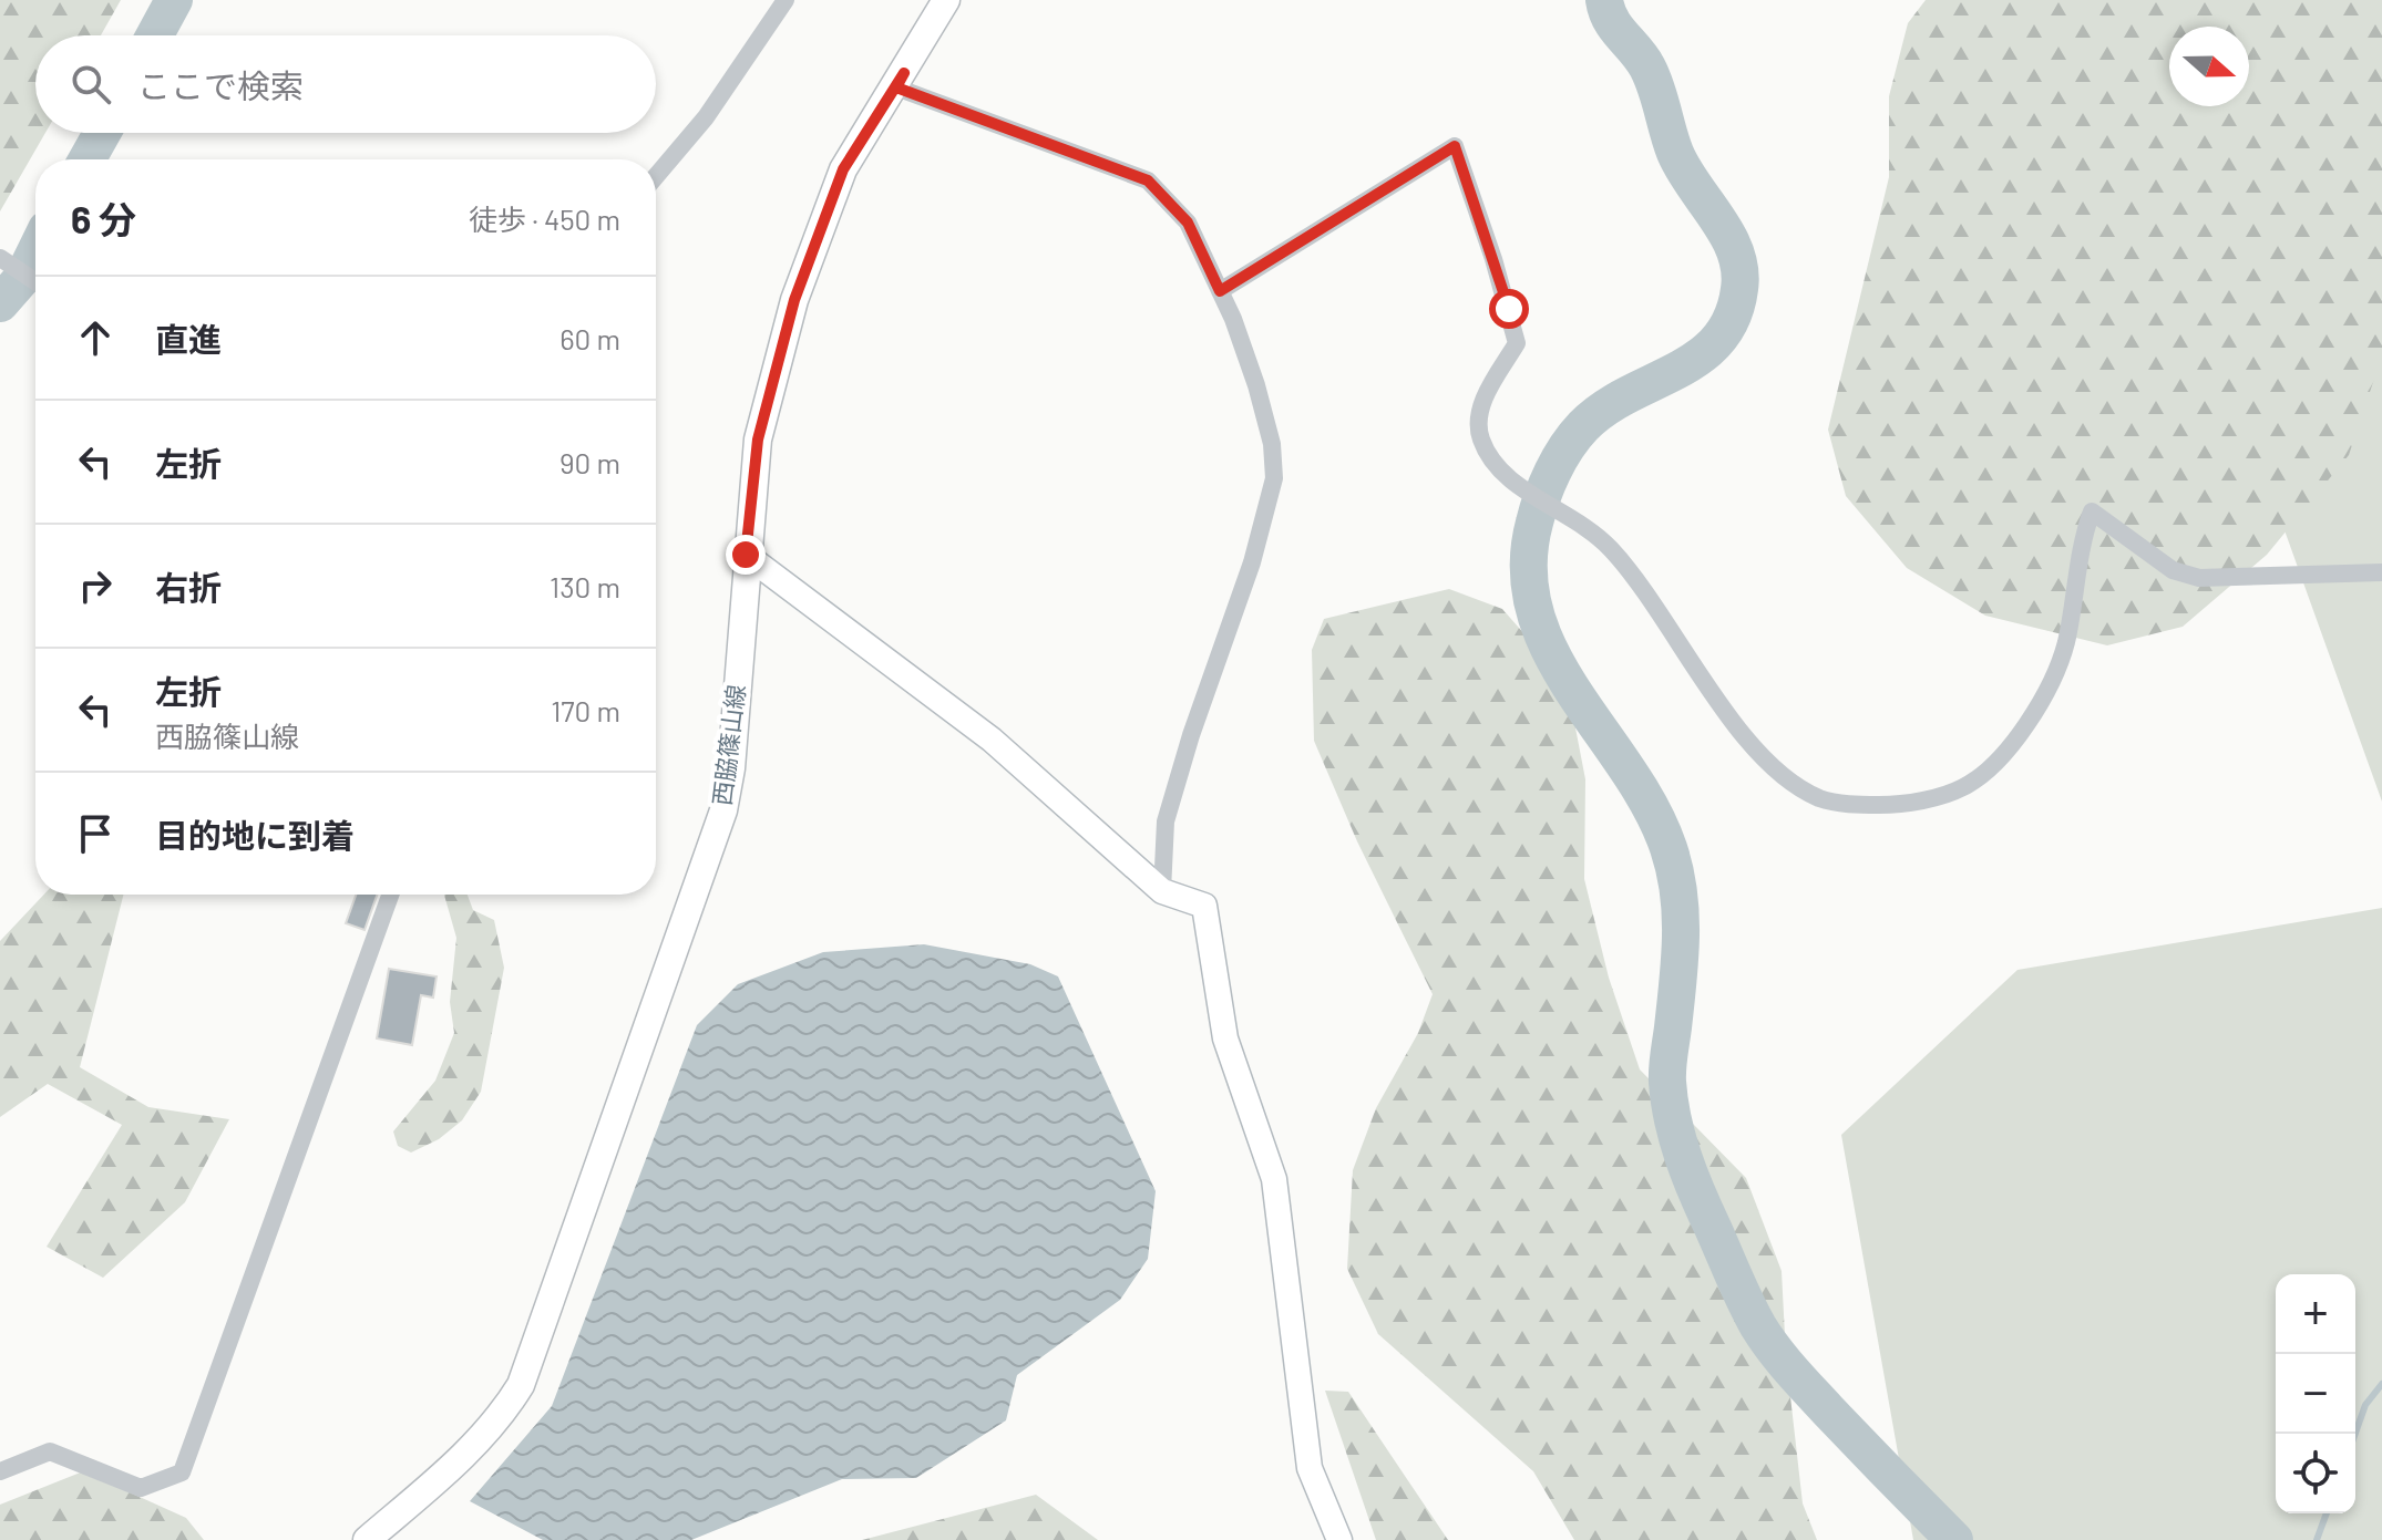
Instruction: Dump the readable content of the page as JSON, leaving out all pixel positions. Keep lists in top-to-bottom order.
{
  "streets": {
    "main road": ["西脇篠山線"]
  },
  "north": "right",
  "page": {
    "search": "ここで検索",
    "heading": ["6 分", "徒歩 · 450 m"],
    "list": [
      ["直進", "60 m"],
      ["左折", "90 m"],
      ["右折", "130 m"],
      ["左折", "西脇篠山線", "170 m"],
      "目的地に到着"
    ],
    "map_buttons": ["+", "−"]
  }
}
